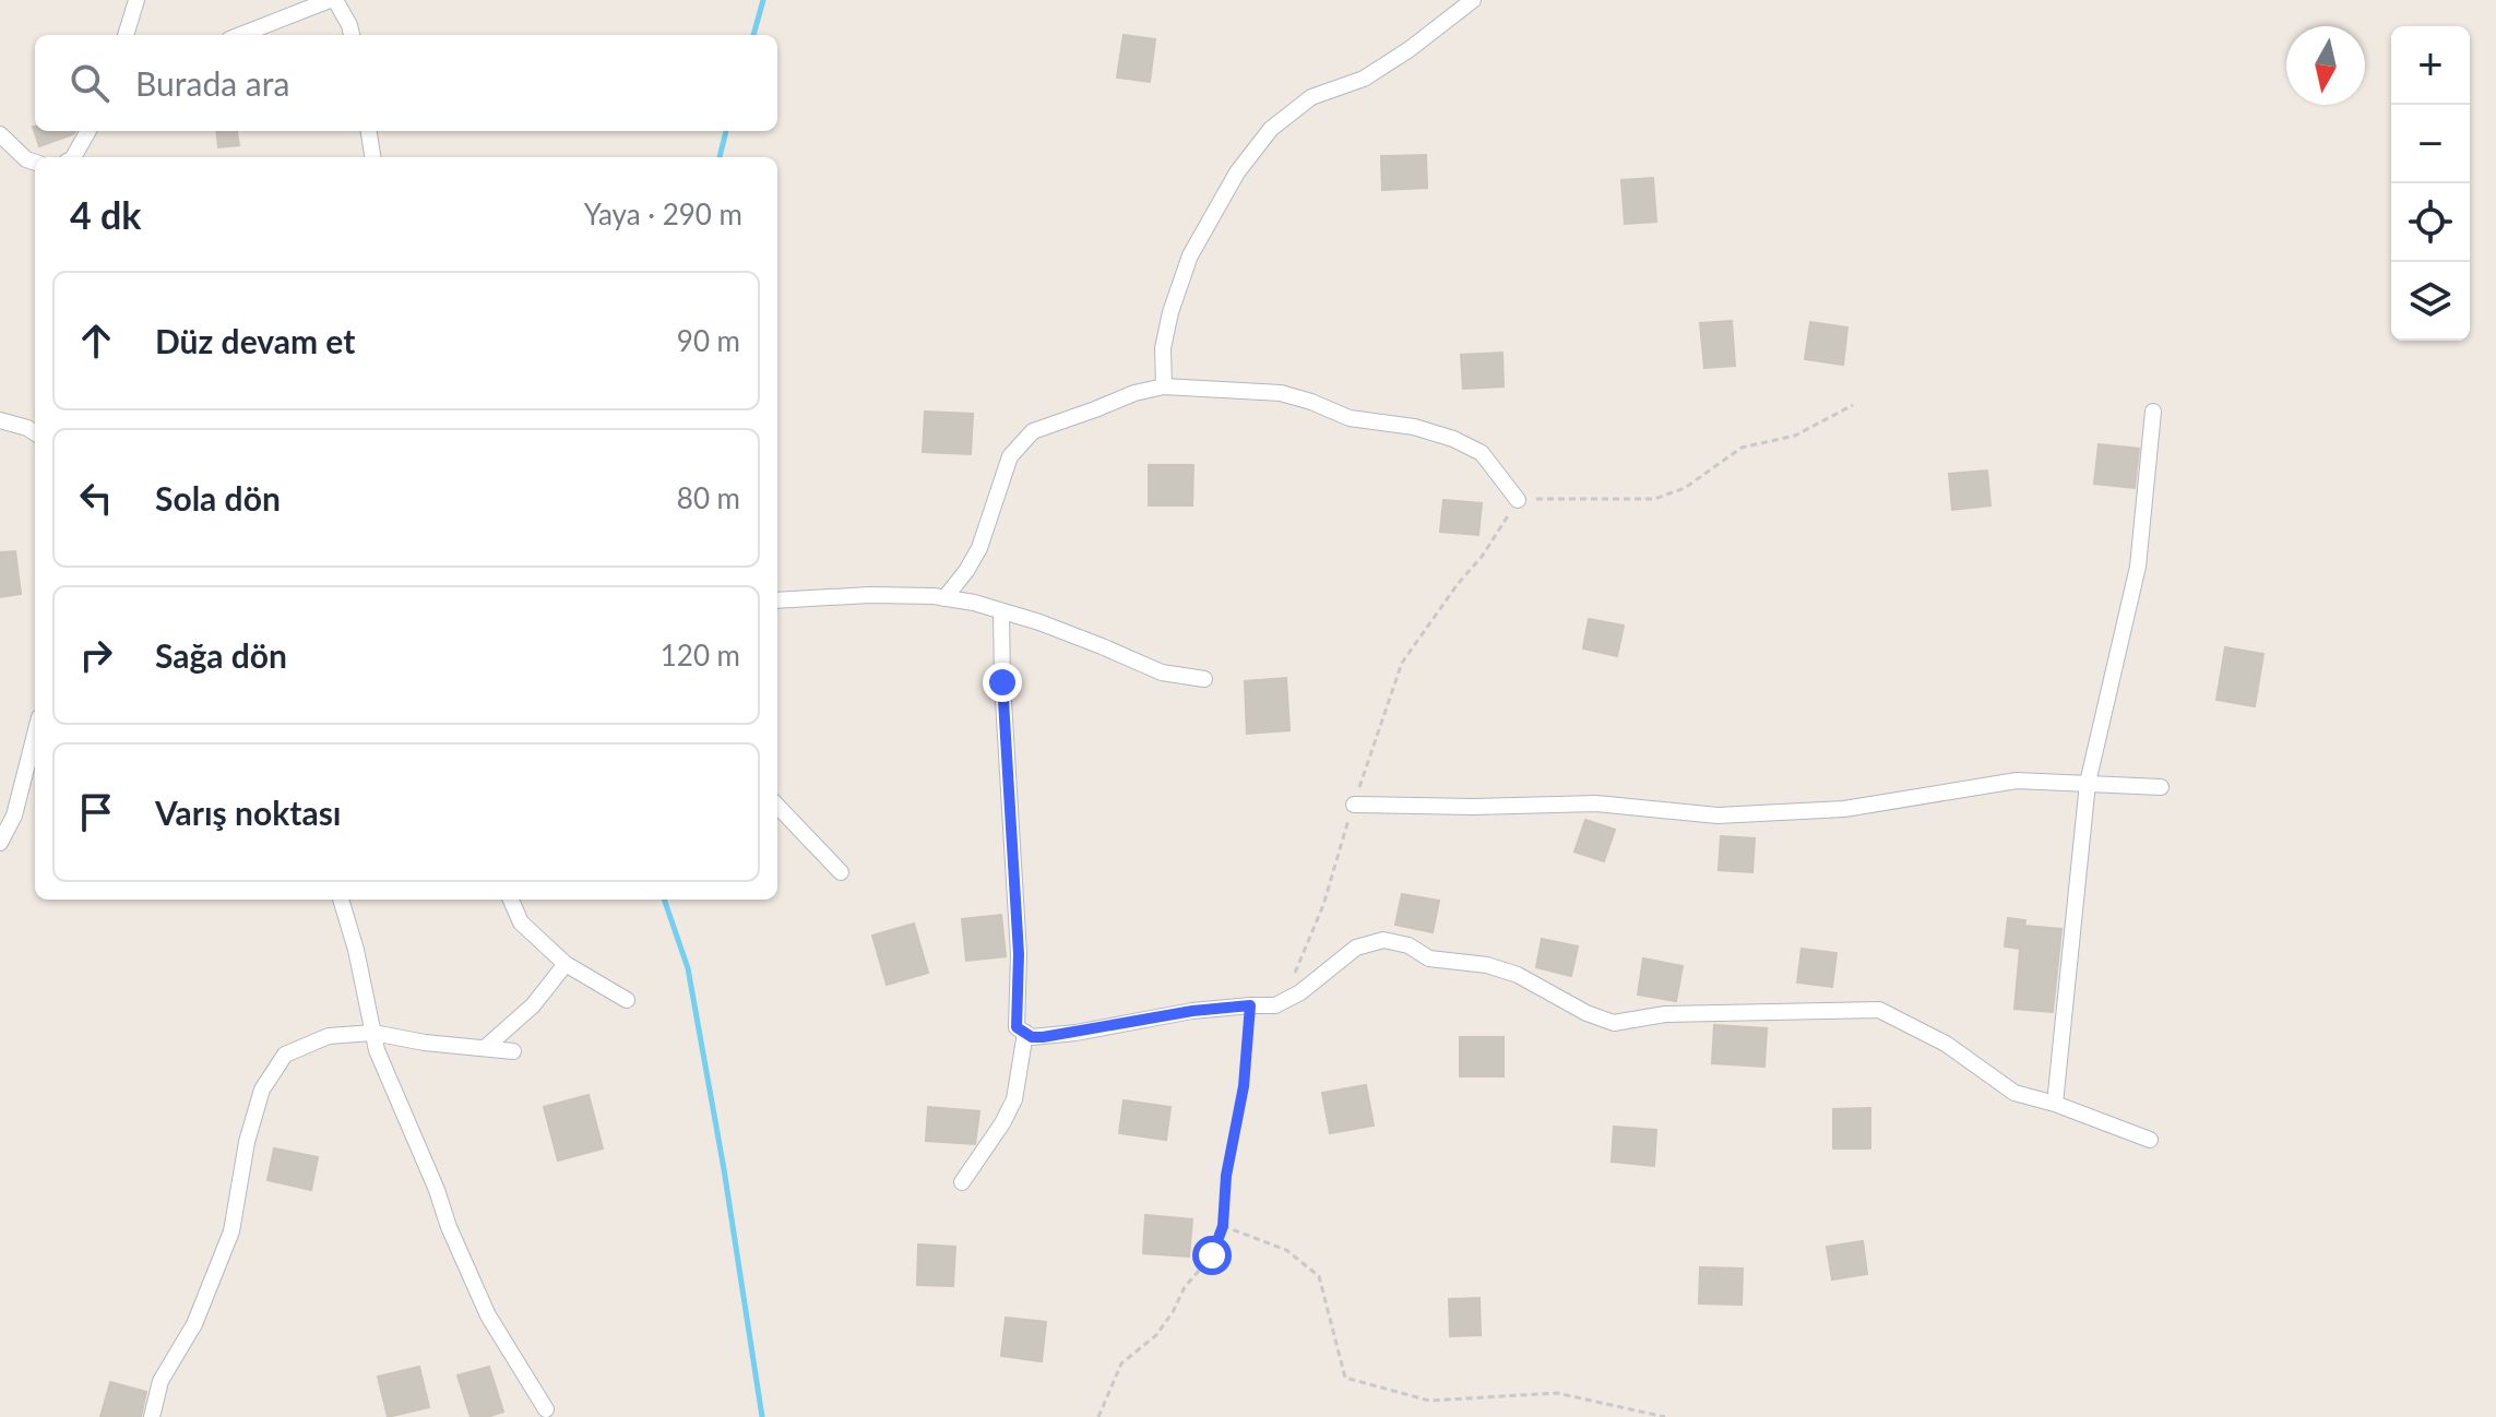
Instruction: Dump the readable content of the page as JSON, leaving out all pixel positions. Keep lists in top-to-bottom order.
{
  "north": "bottom",
  "page": {
    "map_buttons": ["+", "−"],
    "search": "Burada ara",
    "heading": ["4 dk", "Yaya · 290 m"],
    "list": [
      ["Düz devam et", "90 m"],
      ["Sola dön", "80 m"],
      ["Sağa dön", "120 m"],
      "Varış noktası"
    ]
  }
}
